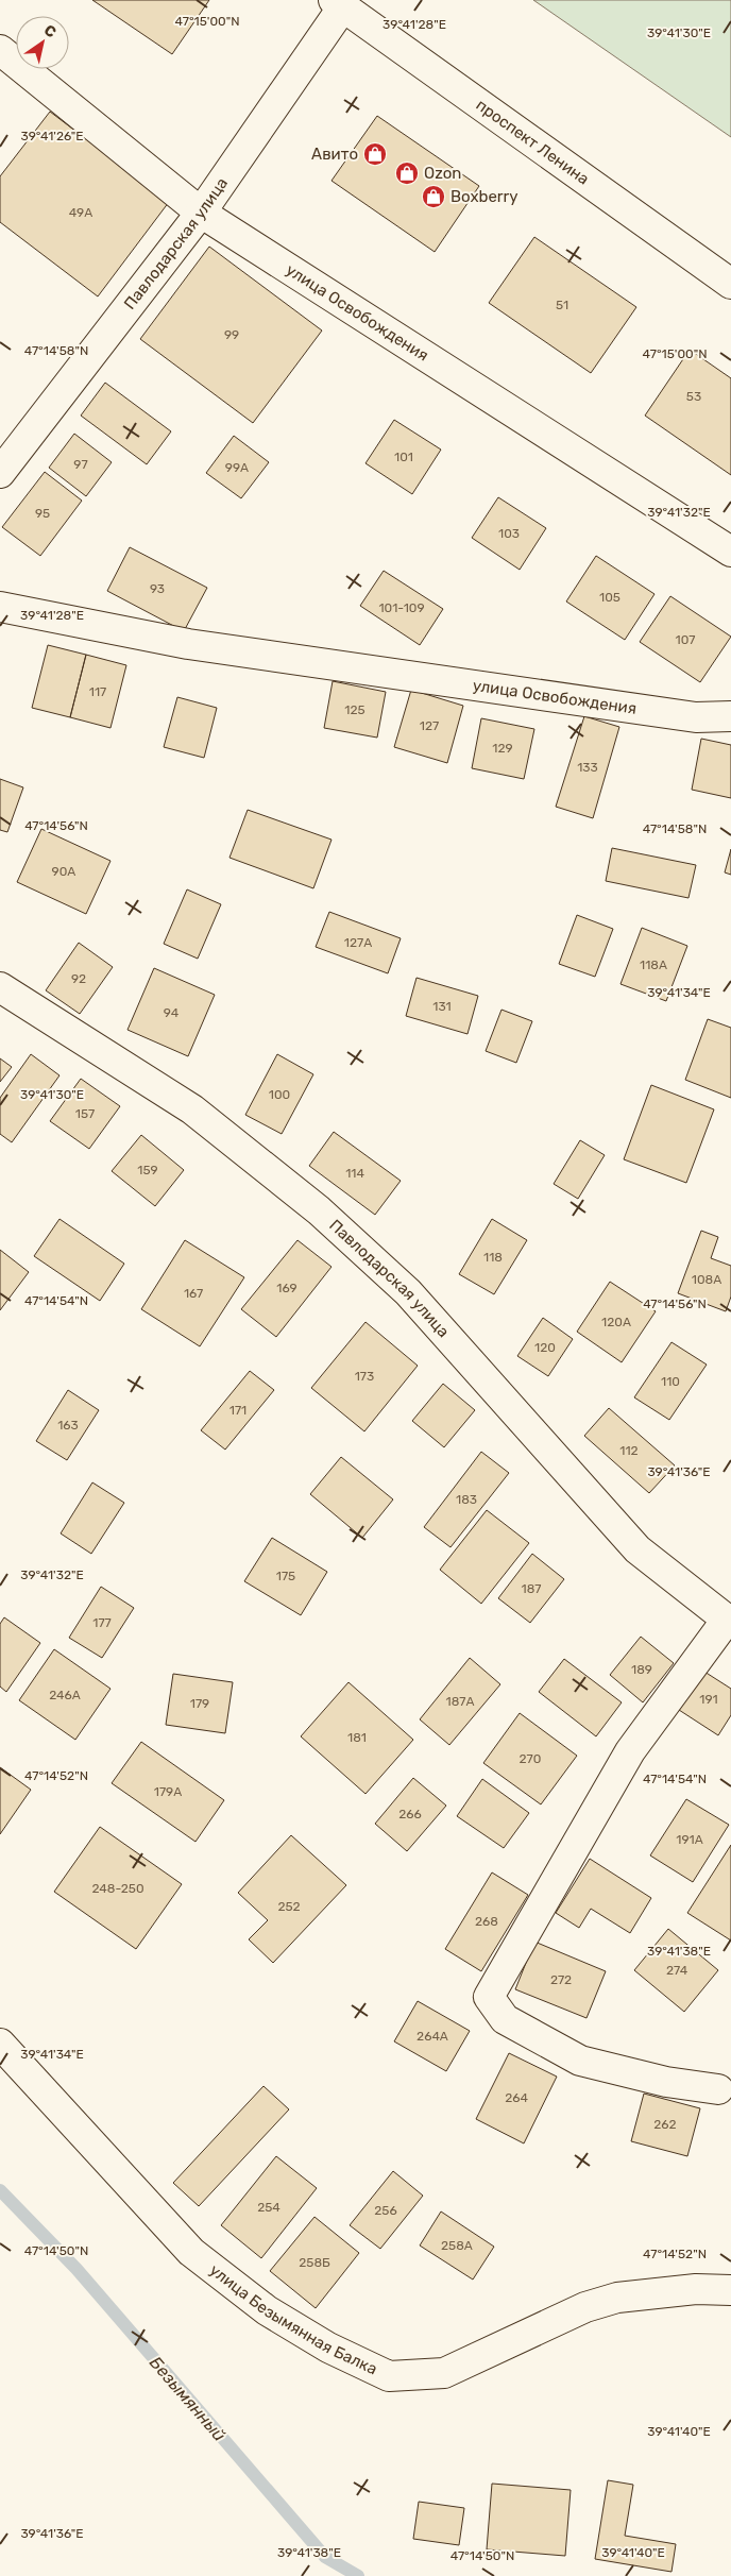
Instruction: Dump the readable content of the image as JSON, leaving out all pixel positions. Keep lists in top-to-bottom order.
{
  "streets": {
    "street": [
      "проспект Ленина",
      "Павлодарская улица",
      "улица Освобождения",
      "улица Безымянная Балка"
    ]
  },
  "crossings": [
    ["проспект Ленина", "Павлодарская улица"],
    ["Павлодарская улица", "улица Освобождения"]
  ],
  "water": ["Безымянный"],
  "places": {
    "shop": ["Авито", "Ozon", "Boxberry"]
  },
  "house_numbers": [
    "49А",
    "51",
    "99",
    "53",
    "101",
    "97",
    "99А",
    "95",
    "103",
    "93",
    "105",
    "101-109",
    "107",
    "117",
    "125",
    "127",
    "129",
    "133",
    "90А",
    "127А",
    "118А",
    "92",
    "131",
    "94",
    "100",
    "157",
    "159",
    "114",
    "118",
    "108А",
    "169",
    "167",
    "120А",
    "120",
    "173",
    "110",
    "171",
    "163",
    "112",
    "183",
    "175",
    "187",
    "177",
    "189",
    "246А",
    "191",
    "187А",
    "179",
    "181",
    "270",
    "179А",
    "266",
    "191А",
    "248-250",
    "252",
    "268",
    "274",
    "272",
    "264А",
    "264",
    "262",
    "254",
    "256",
    "258А",
    "258Б"
  ],
  "north": "top right",
  "coordinates": [
    "47°15'00\"N",
    "39°41'28\"E",
    "39°41'30\"E",
    "39°41'26\"E",
    "47°14'58\"N",
    "39°41'32\"E",
    "47°14'56\"N",
    "39°41'34\"E",
    "47°14'54\"N",
    "39°41'36\"E",
    "47°14'52\"N",
    "39°41'38\"E",
    "47°14'50\"N",
    "39°41'40\"E"
  ]
}
